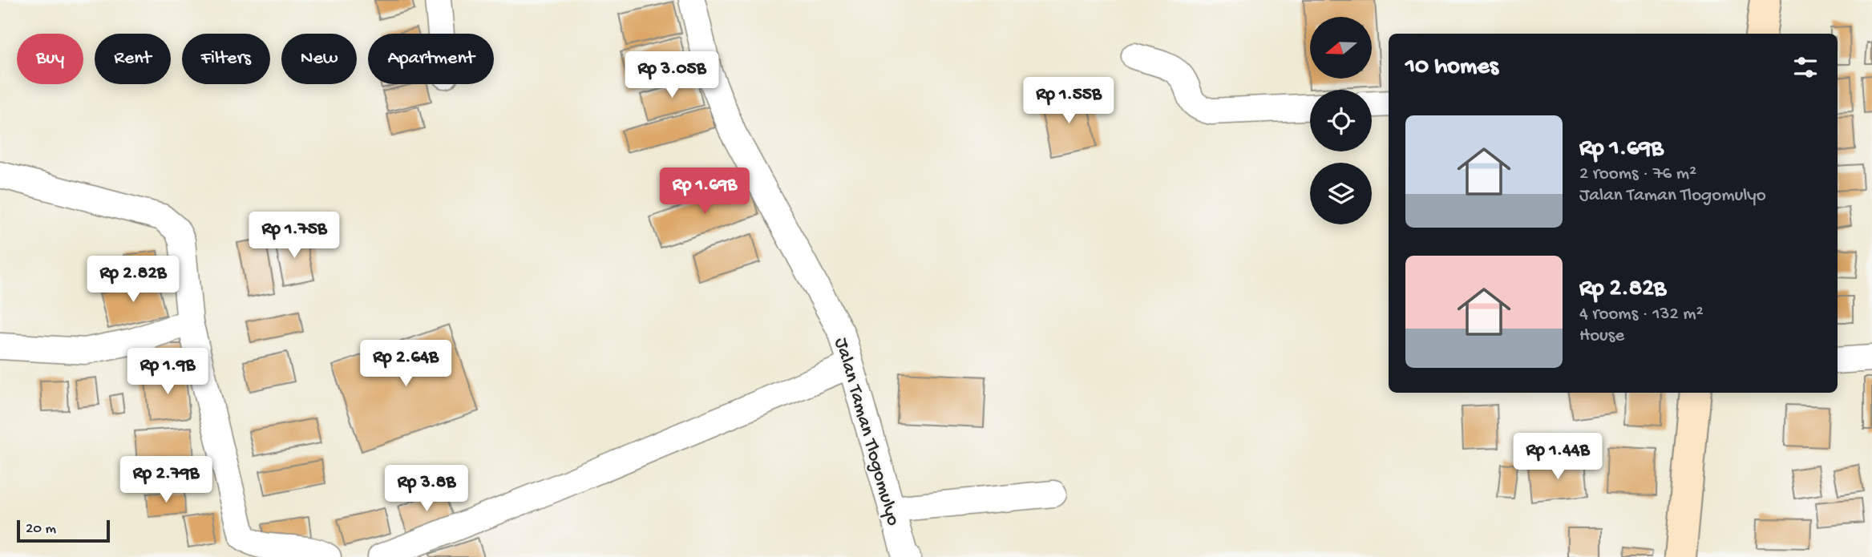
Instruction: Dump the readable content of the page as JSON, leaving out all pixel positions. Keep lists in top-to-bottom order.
{
  "streets": {
    "street": ["Jalan Taman Tlogomulyo"]
  },
  "scale_bar": "20 m",
  "north": "left",
  "page": {
    "chip": [
      "Buy",
      "Rent",
      "Filters",
      "New",
      "Apartment"
    ],
    "heading": "10 homes",
    "price": [
      "Rp 3.05B",
      "Rp 1.55B",
      "Rp 1.69B",
      "Rp 1.75B",
      "Rp 2.82B",
      "Rp 2.64B",
      "Rp 1.9B",
      "Rp 1.44B",
      "Rp 2.79B",
      "Rp 3.8B"
    ],
    "list": [
      {
        "name": "Rp 1.69B",
        "note": "2 rooms · 76 m² · Jalan Taman Tlogomulyo"
      },
      {
        "name": "Rp 2.82B",
        "note": "4 rooms · 132 m² · House"
      }
    ],
    "scale": "20 m"
  }
}
